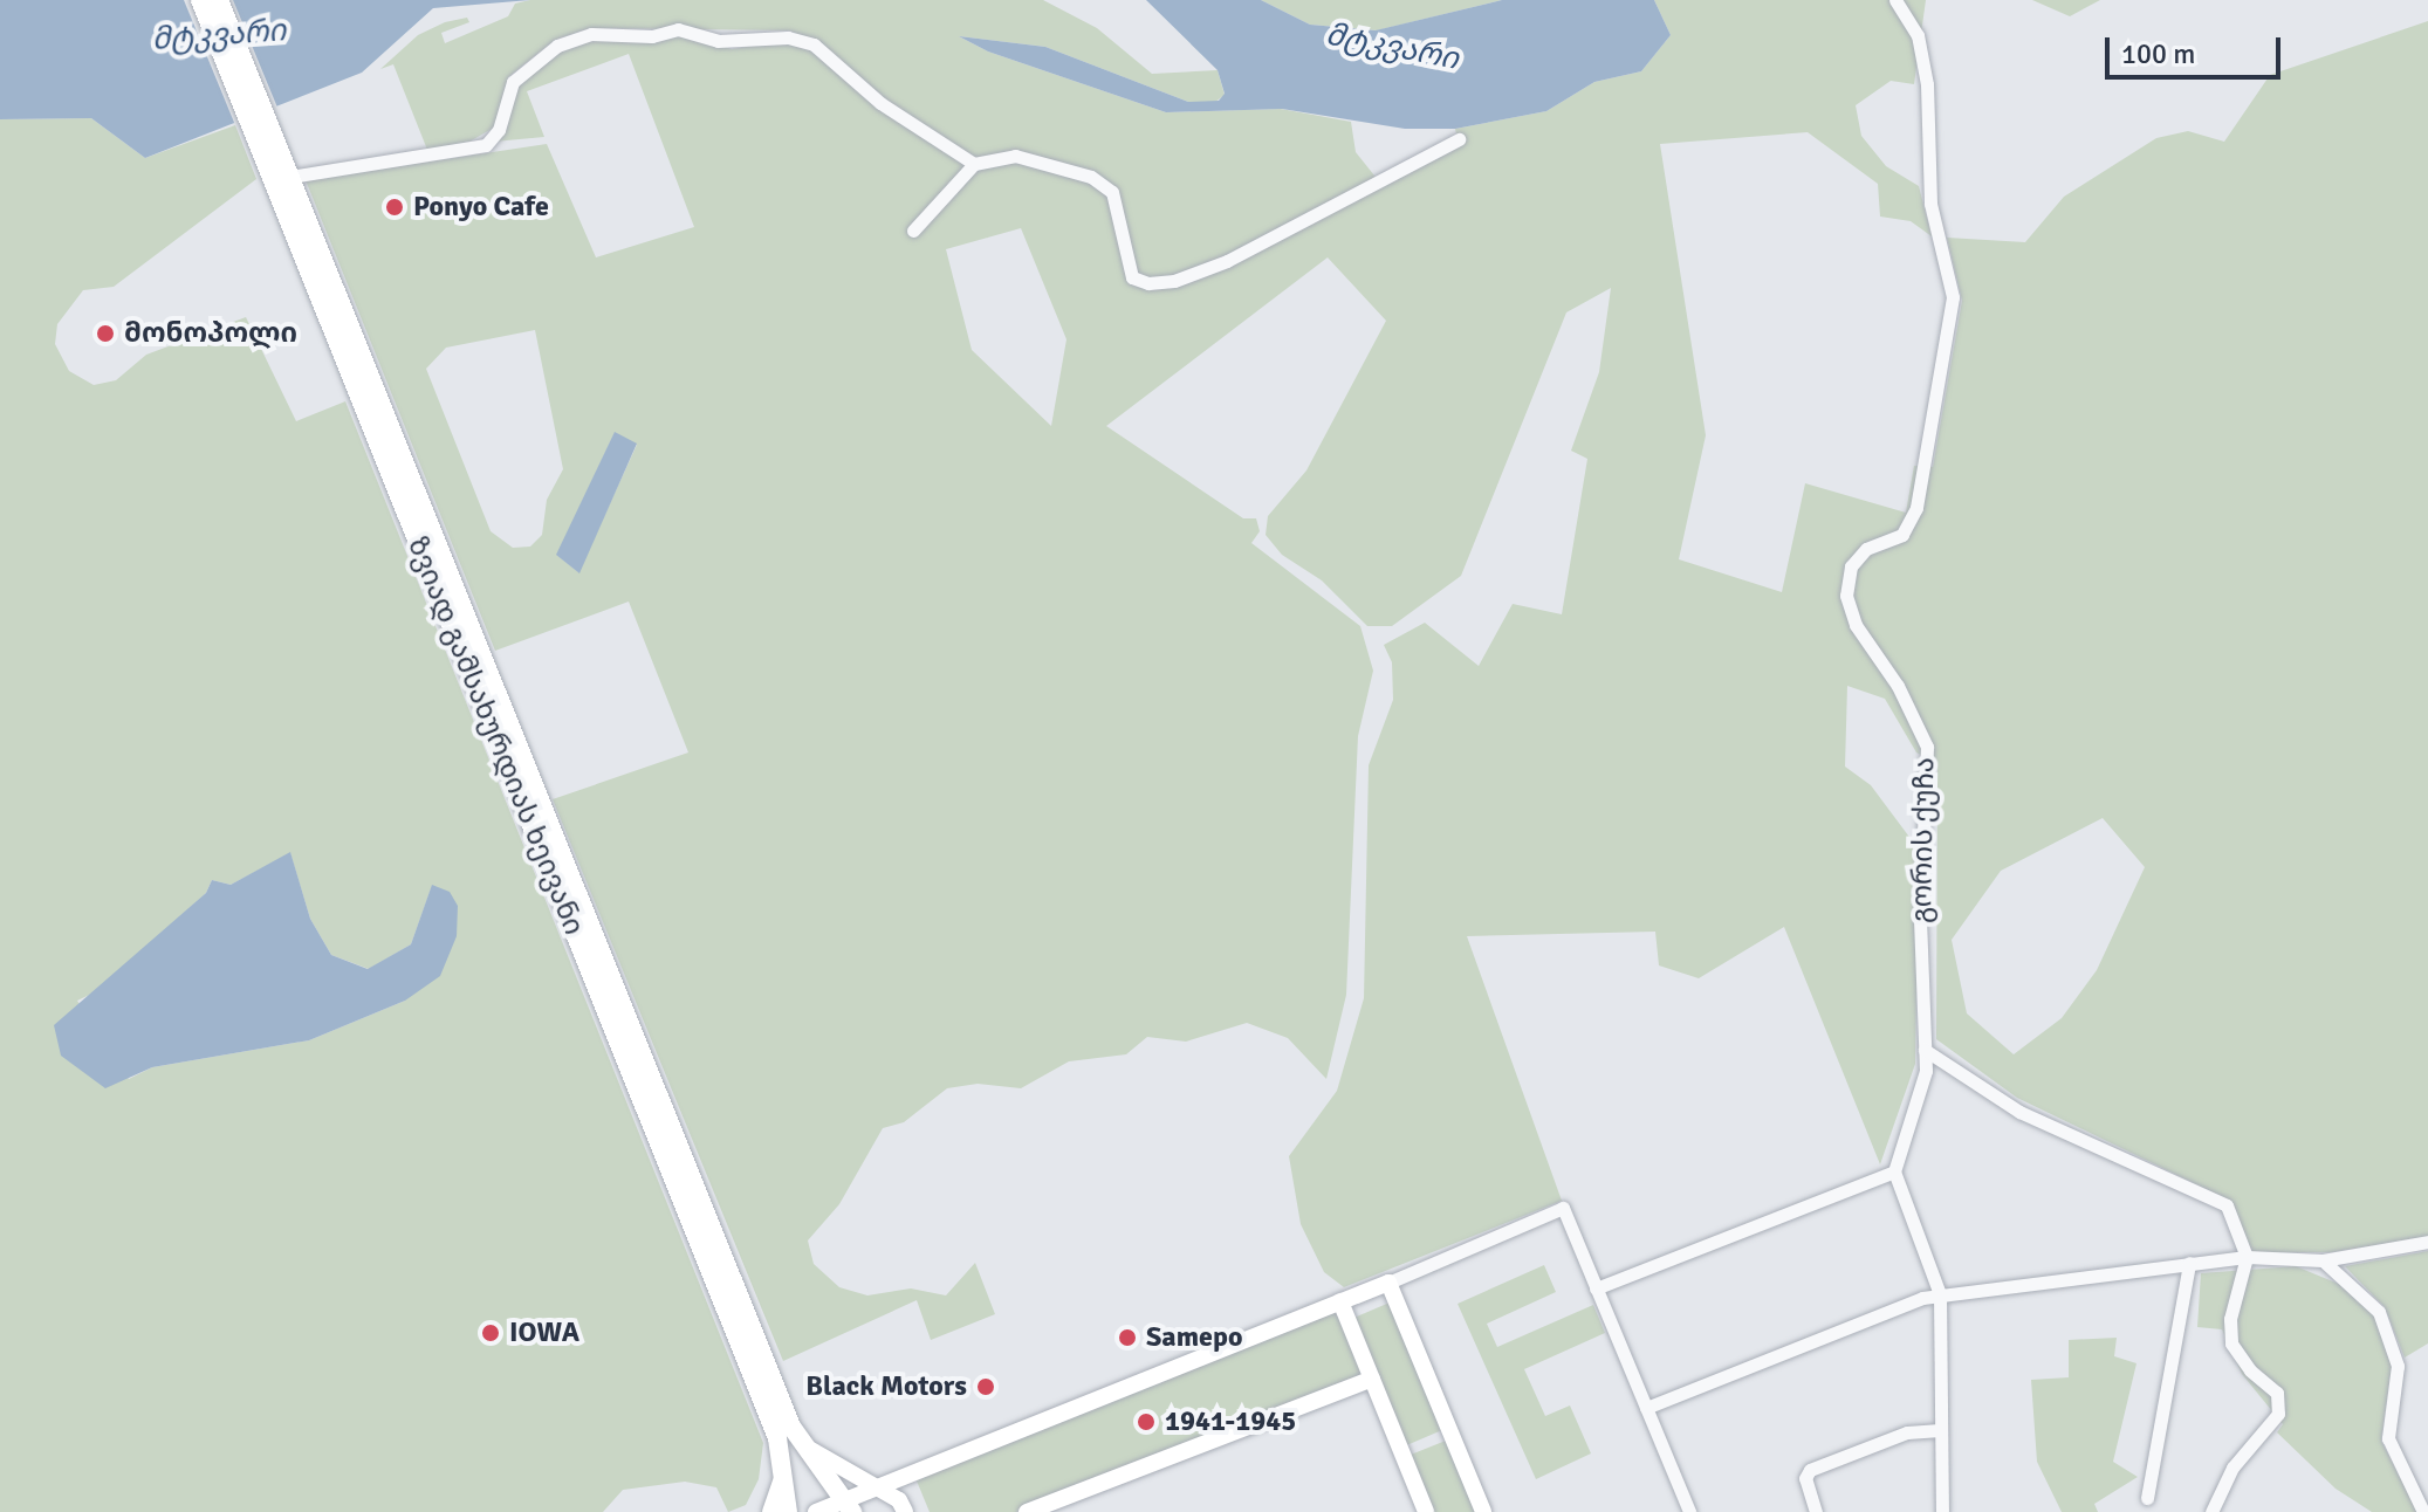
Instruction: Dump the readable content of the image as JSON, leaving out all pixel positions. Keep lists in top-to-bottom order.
{
  "streets": {
    "main road": ["ზვიად გამსახურდიას ხეივანი"],
    "street": ["გორის ქუჩა"]
  },
  "water": ["მტკვარი"],
  "places": [
    "Ponyo Cafe",
    "მონოპოლი",
    "IOWA",
    "Samepo",
    "Black Motors",
    "1941-1945"
  ],
  "scale_bar": "100 m"
}
